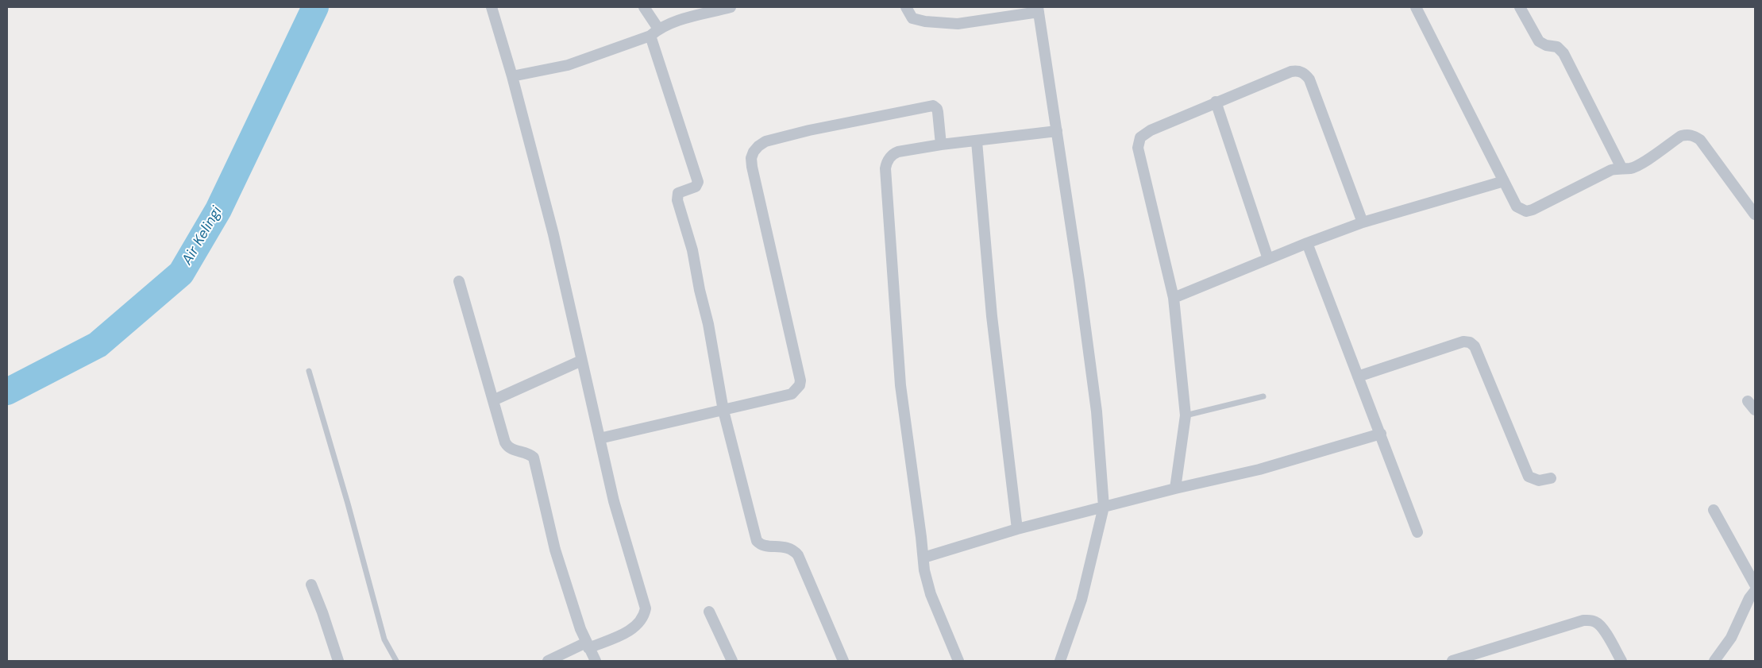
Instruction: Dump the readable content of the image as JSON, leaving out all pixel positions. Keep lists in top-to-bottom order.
{
  "water": ["Air Kelingi"]
}
